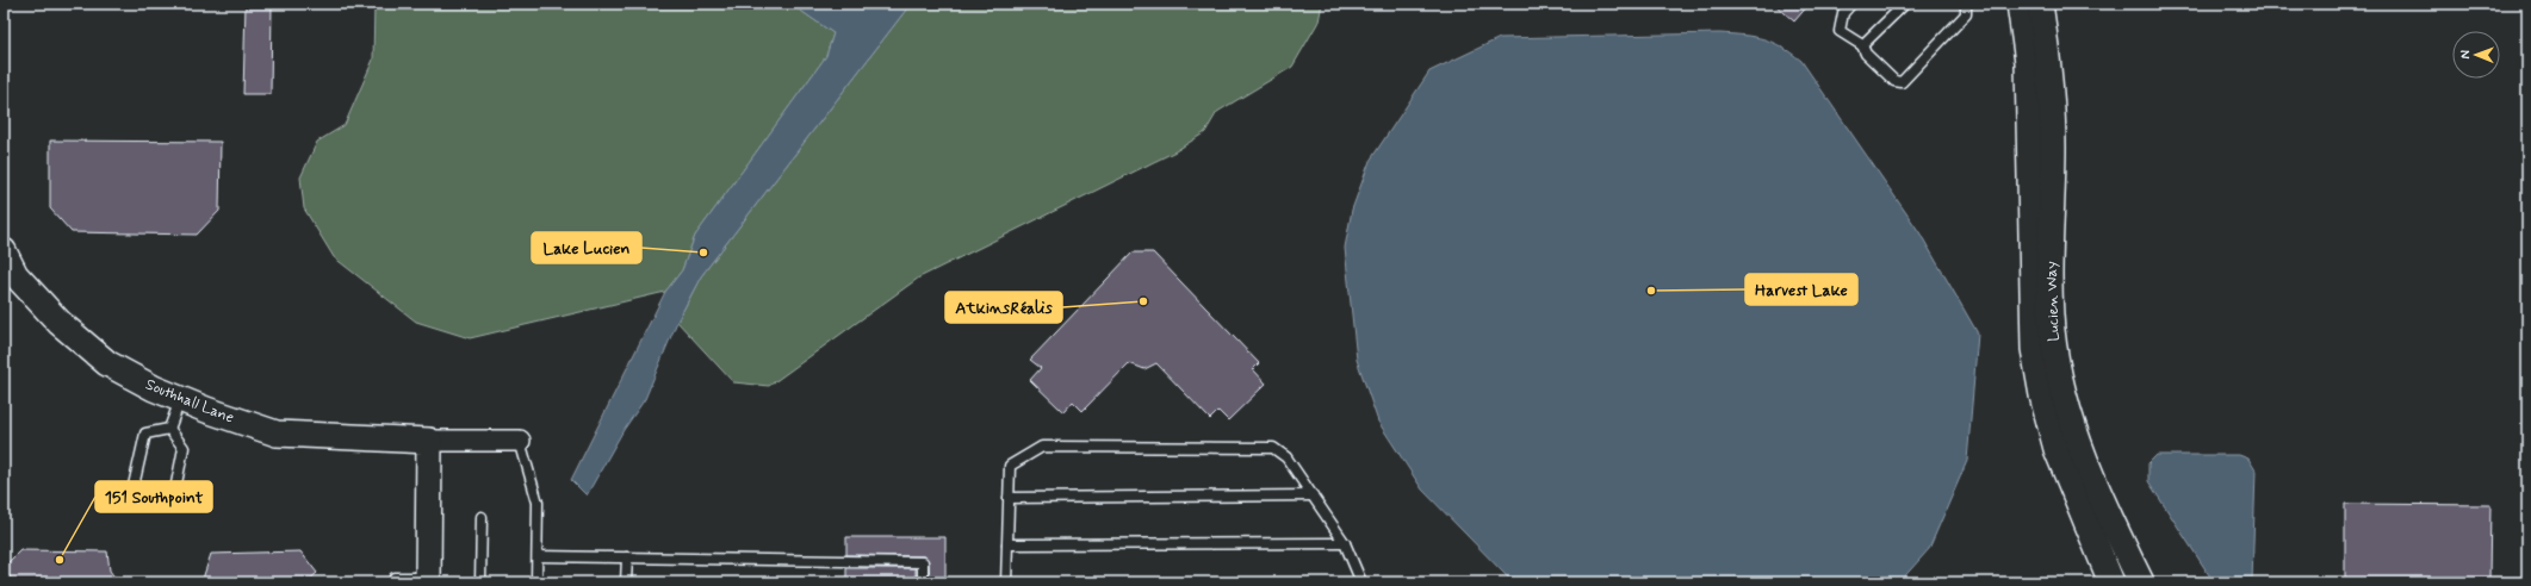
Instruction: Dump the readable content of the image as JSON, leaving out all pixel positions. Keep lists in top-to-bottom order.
{
  "streets": {
    "street": ["Lucien Way", "Southhall Lane"]
  },
  "places": [
    "Lake Lucien",
    "Harvest Lake",
    "AtkinsRéalis",
    "151 Southpoint"
  ],
  "north": "left"
}
